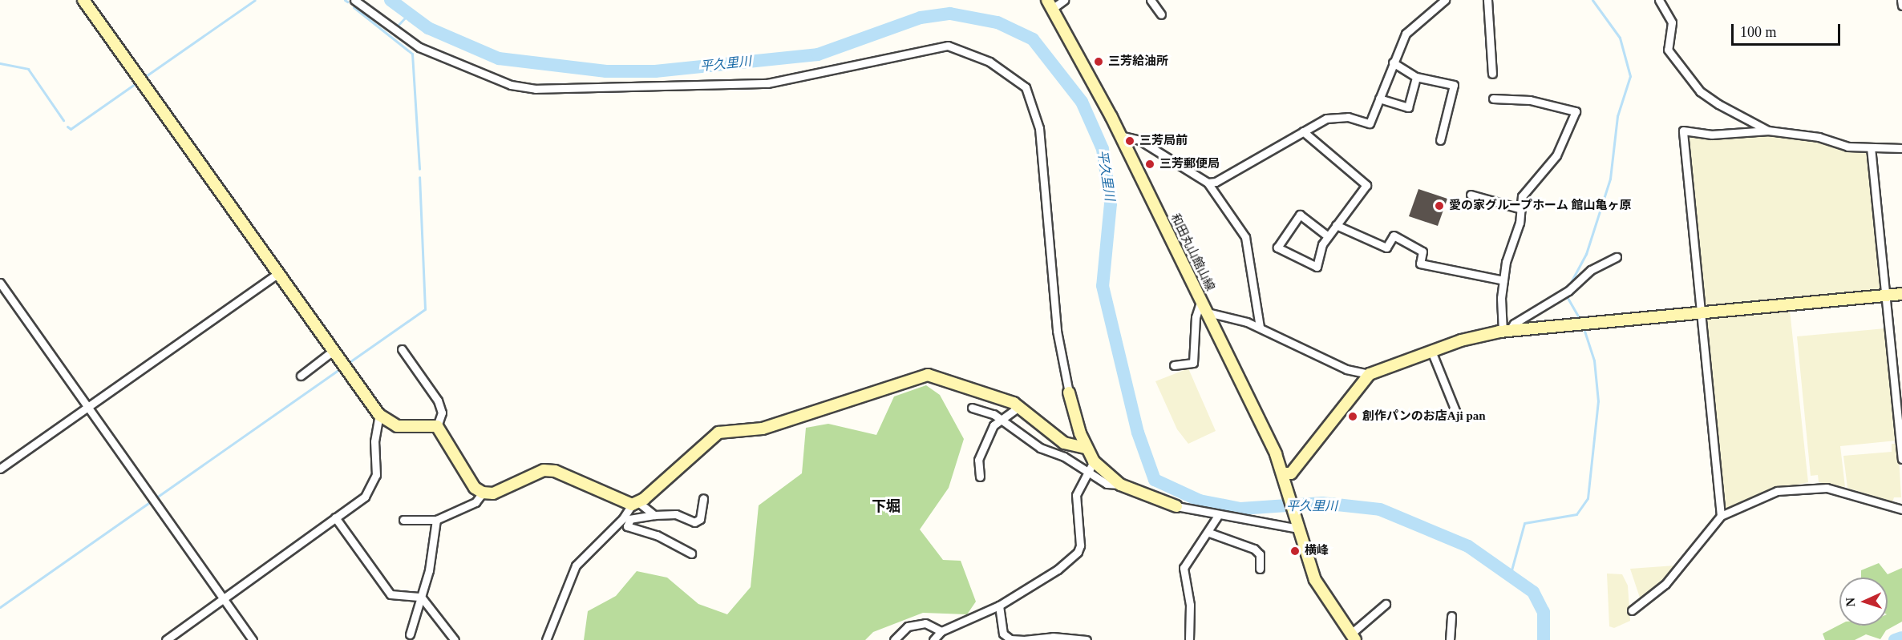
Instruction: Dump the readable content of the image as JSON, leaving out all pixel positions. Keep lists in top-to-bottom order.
{
  "streets": {
    "street": ["和田丸山館山線"]
  },
  "districts": ["下堀"],
  "water": ["平久里川"],
  "places": [
    "三芳給油所",
    "三芳局前",
    "三芳郵便局",
    "愛の家グループホーム 館山亀ヶ原",
    "創作パンのお店Aji pan",
    "横峰"
  ],
  "scale_bar": "100 m",
  "north": "left"
}
